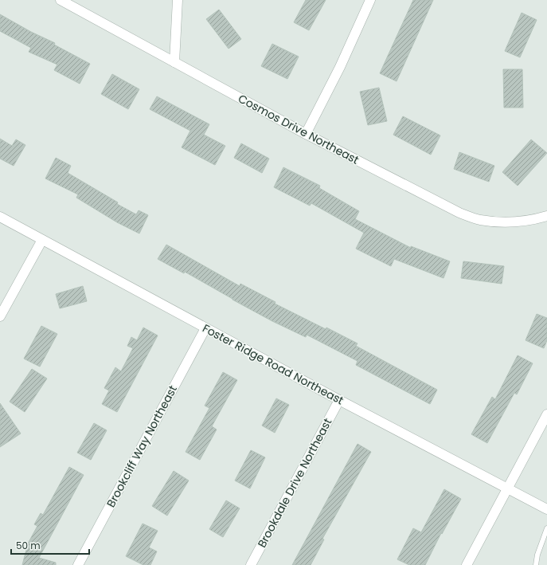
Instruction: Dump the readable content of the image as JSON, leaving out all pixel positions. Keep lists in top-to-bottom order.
{
  "streets": {
    "street": [
      "Cosmos Drive Northeast",
      "Foster Ridge Road Northeast",
      "Brookcliff Way Northeast",
      "Brookdale Drive Northeast"
    ]
  },
  "crossings": [
    ["Foster Ridge Road Northeast", "Brookcliff Way Northeast"],
    ["Foster Ridge Road Northeast", "Brookdale Drive Northeast"]
  ],
  "scale_bar": "50 m"
}
